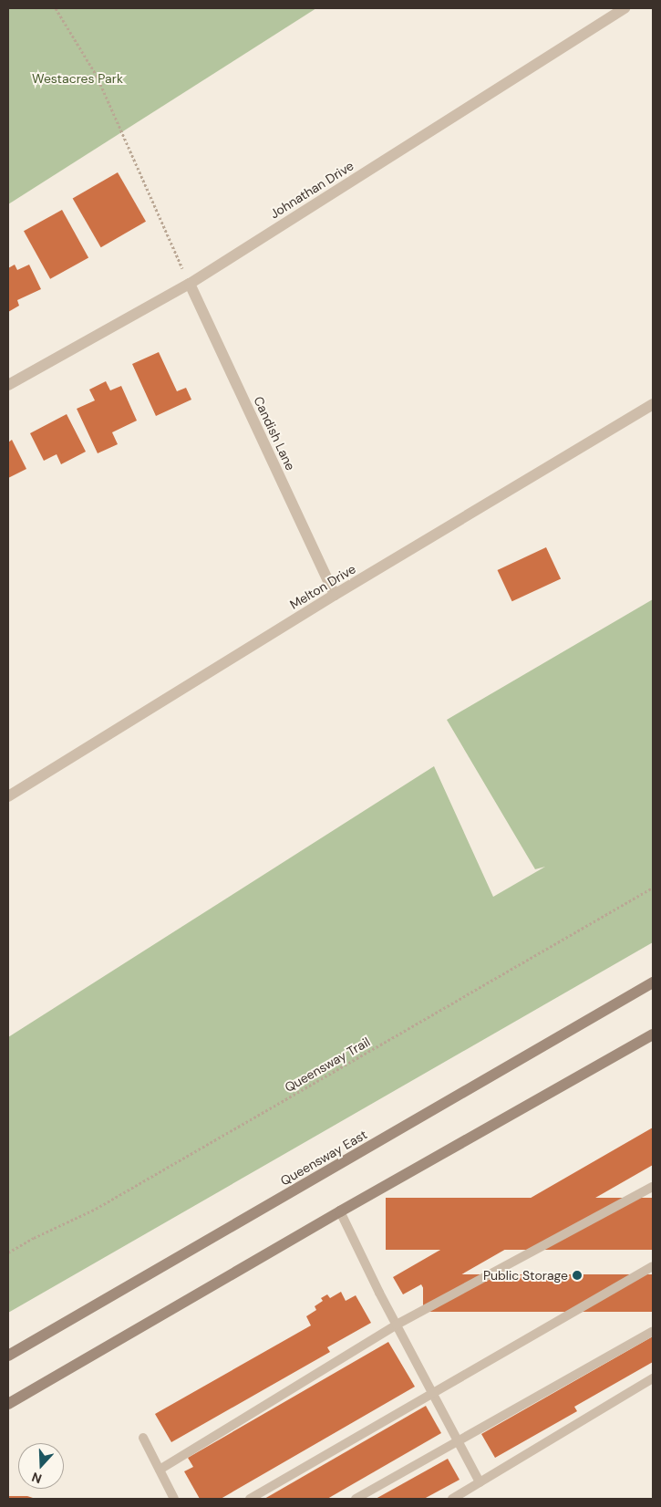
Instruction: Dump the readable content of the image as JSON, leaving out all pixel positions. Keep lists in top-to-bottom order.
{
  "streets": {
    "main road": ["Queensway East"],
    "street": ["Johnathan Drive", "Candish Lane", "Melton Drive"],
    "path": ["Queensway Trail"]
  },
  "crossings": [
    ["Johnathan Drive", "Candish Lane"],
    ["Candish Lane", "Melton Drive"]
  ],
  "parks": ["Westacres Park"],
  "places": ["Public Storage"],
  "north": "bottom"
}
